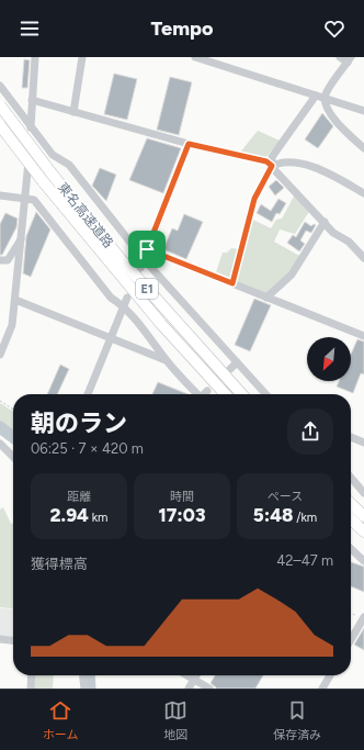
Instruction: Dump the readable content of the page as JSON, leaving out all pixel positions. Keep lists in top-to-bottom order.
{
  "streets": {
    "highway": ["東名高速道路", "E1"]
  },
  "north": "bottom left",
  "page": {
    "header": "Tempo",
    "heading": ["朝のラン", "06:25 · 7 × 420 m"],
    "stats": [
      ["距離", "2.94 km"],
      ["時間", "17:03"],
      ["ペース", "5:48 /km"]
    ],
    "chart": ["獲得標高", "42–47 m"],
    "tabs": ["ホーム", "地図", "保存済み"]
  }
}
